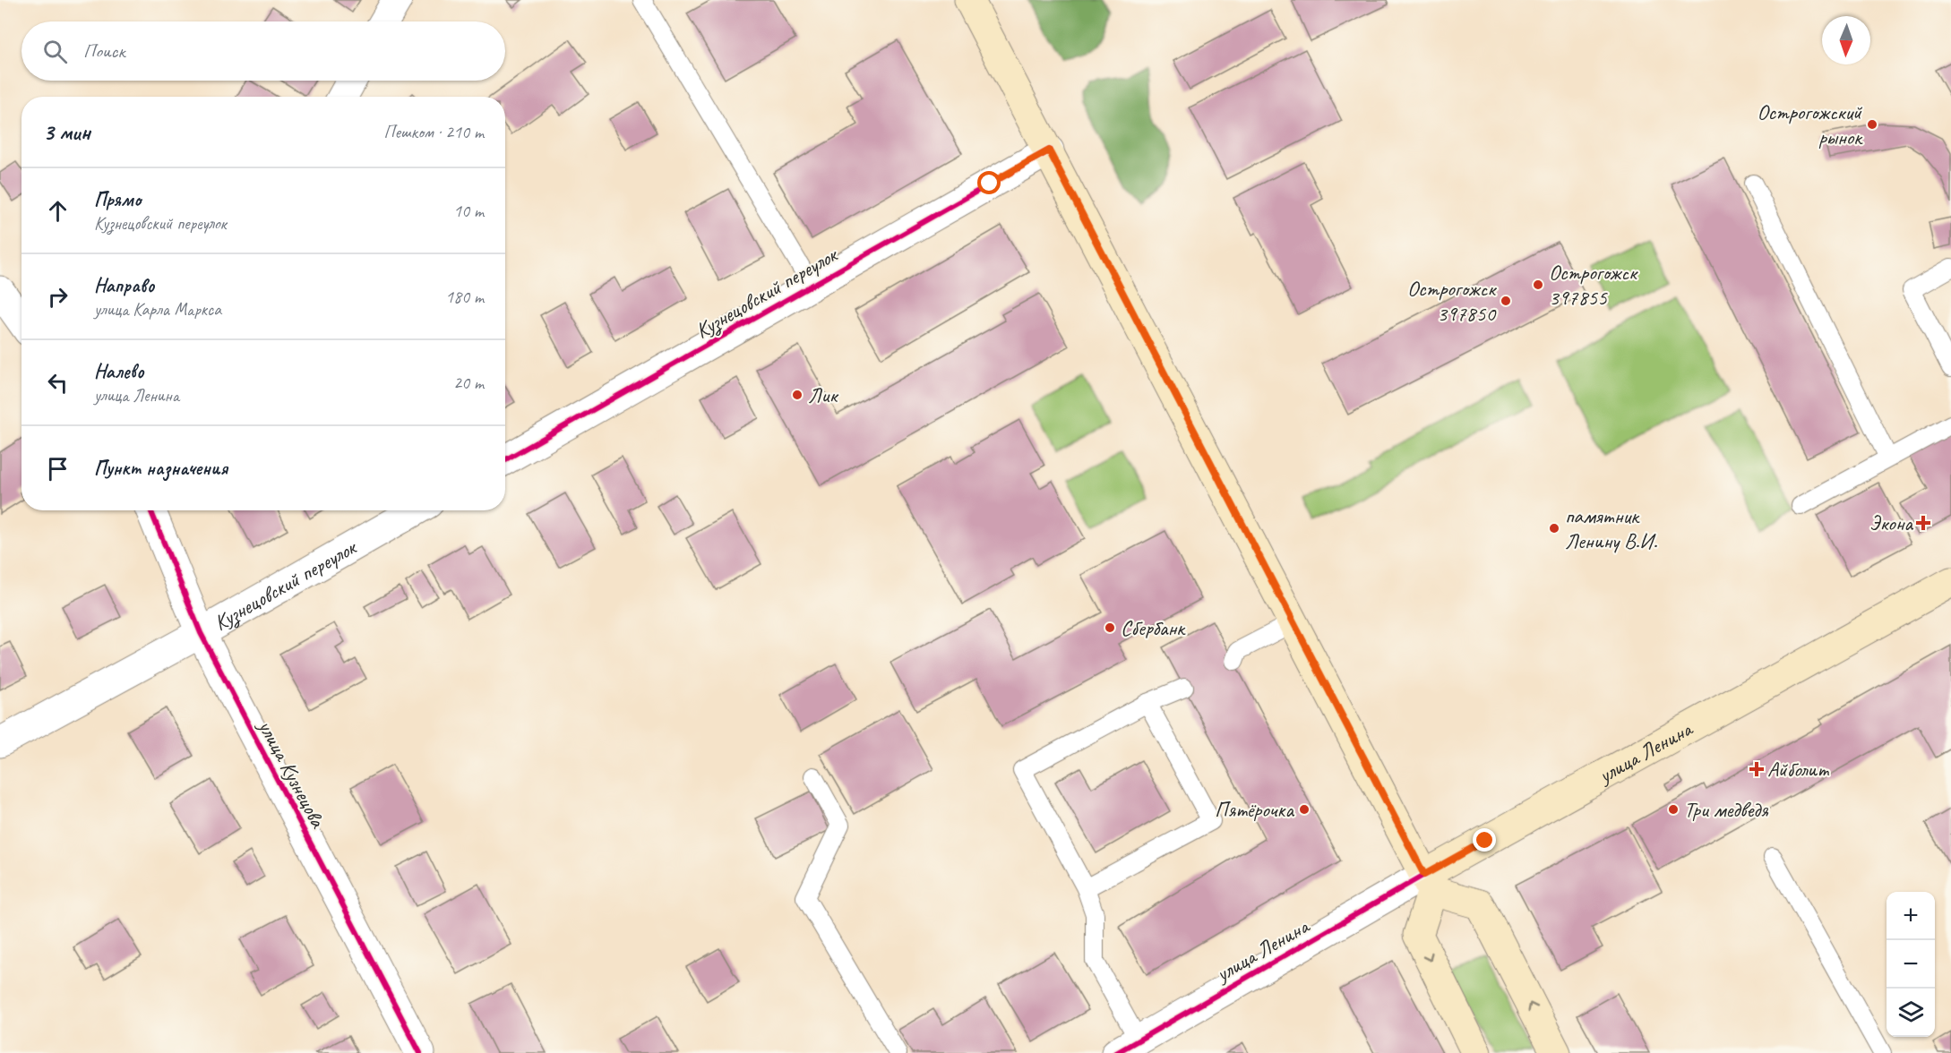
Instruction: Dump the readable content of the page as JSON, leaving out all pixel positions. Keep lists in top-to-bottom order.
{
  "streets": {
    "main road": ["улица Ленина"],
    "street": ["Кузнецовский переулок", "улица Кузнецова"]
  },
  "crossings": [
    ["Кузнецовский переулок", "улица Кузнецова"]
  ],
  "places": {
    "other": [
      "Острогожский рынок",
      "Острогожск 397855",
      "Острогожск 397850",
      "Лик",
      "памятник Ленину В.И.",
      "Сбербанк",
      "Пятёрочка",
      "Три медведя"
    ],
    "health": ["Экона", "Айболит"]
  },
  "north": "bottom",
  "page": {
    "search": "Поиск",
    "heading": ["3 мин", "Пешком · 210 m"],
    "list": [
      ["Прямо", "Кузнецовский переулок", "10 m"],
      ["Направо", "улица Карла Маркса", "180 m"],
      ["Налево", "улица Ленина", "20 m"],
      "Пункт назначения"
    ],
    "map_buttons": ["+", "−"]
  }
}
